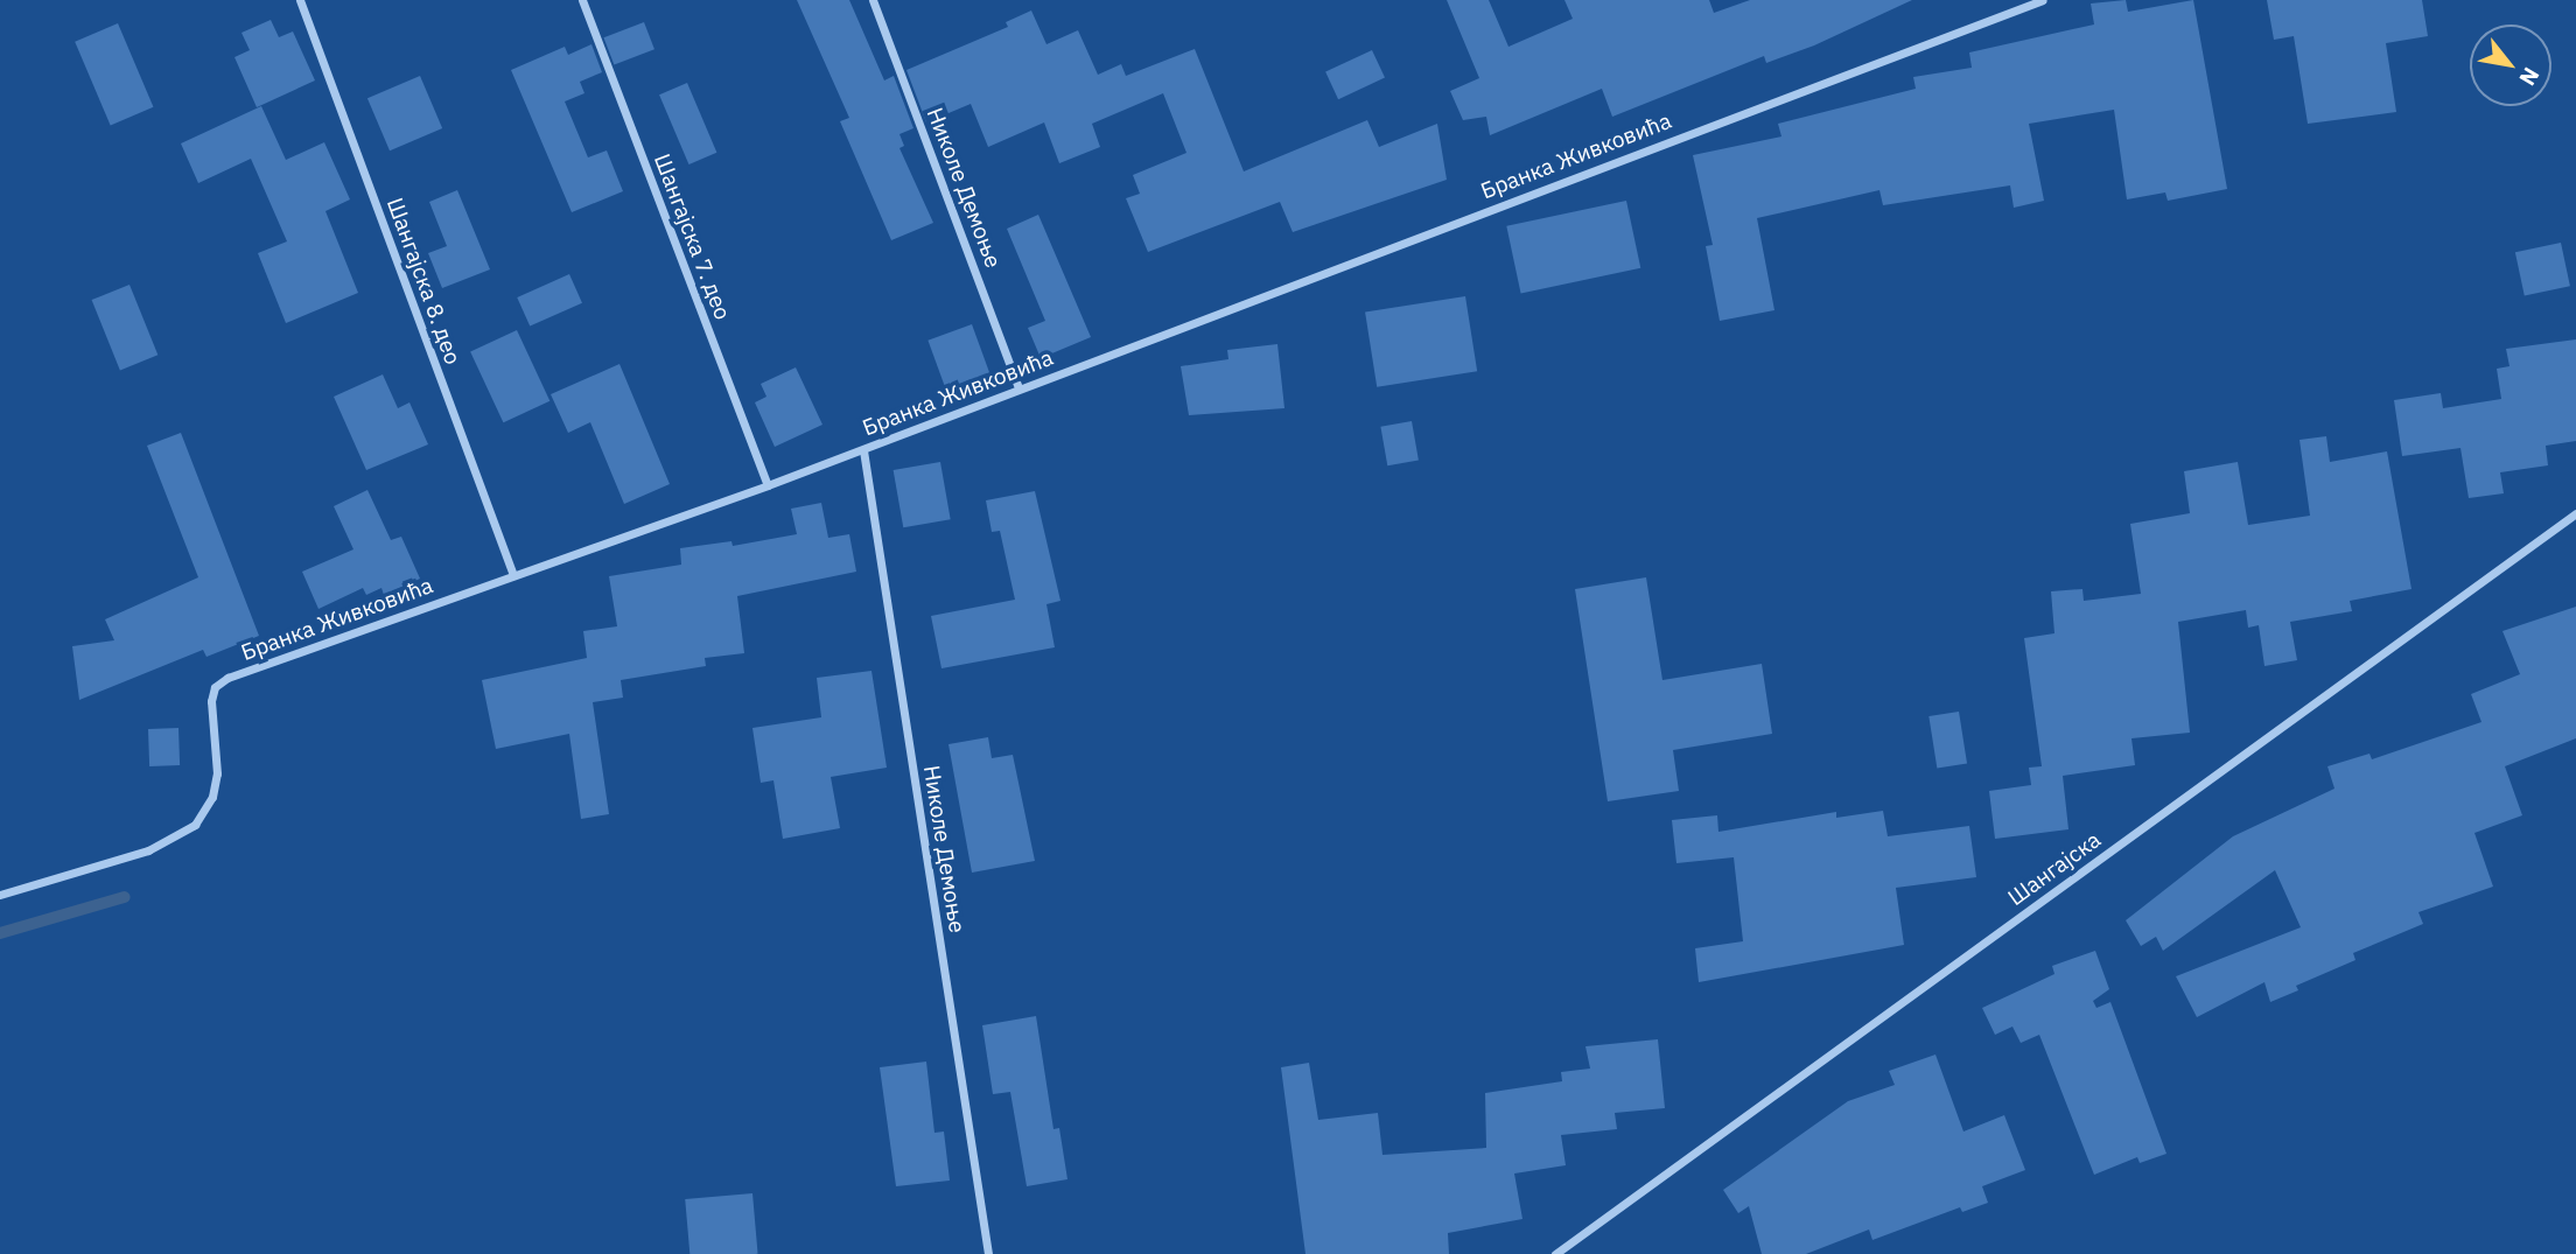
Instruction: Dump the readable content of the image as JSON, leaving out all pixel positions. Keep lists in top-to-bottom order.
{
  "streets": {
    "street": [
      "Бранка Живковића",
      "Николе Демоње",
      "Шангајска 7. део",
      "Шангајска 8. део",
      "Шангајска"
    ]
  },
  "crossings": [
    ["Бранка Живковића", "Николе Демоње"],
    ["Бранка Живковића", "Шангајска 7. део"],
    ["Бранка Живковића", "Шангајска 8. део"]
  ],
  "north": "bottom right"
}
